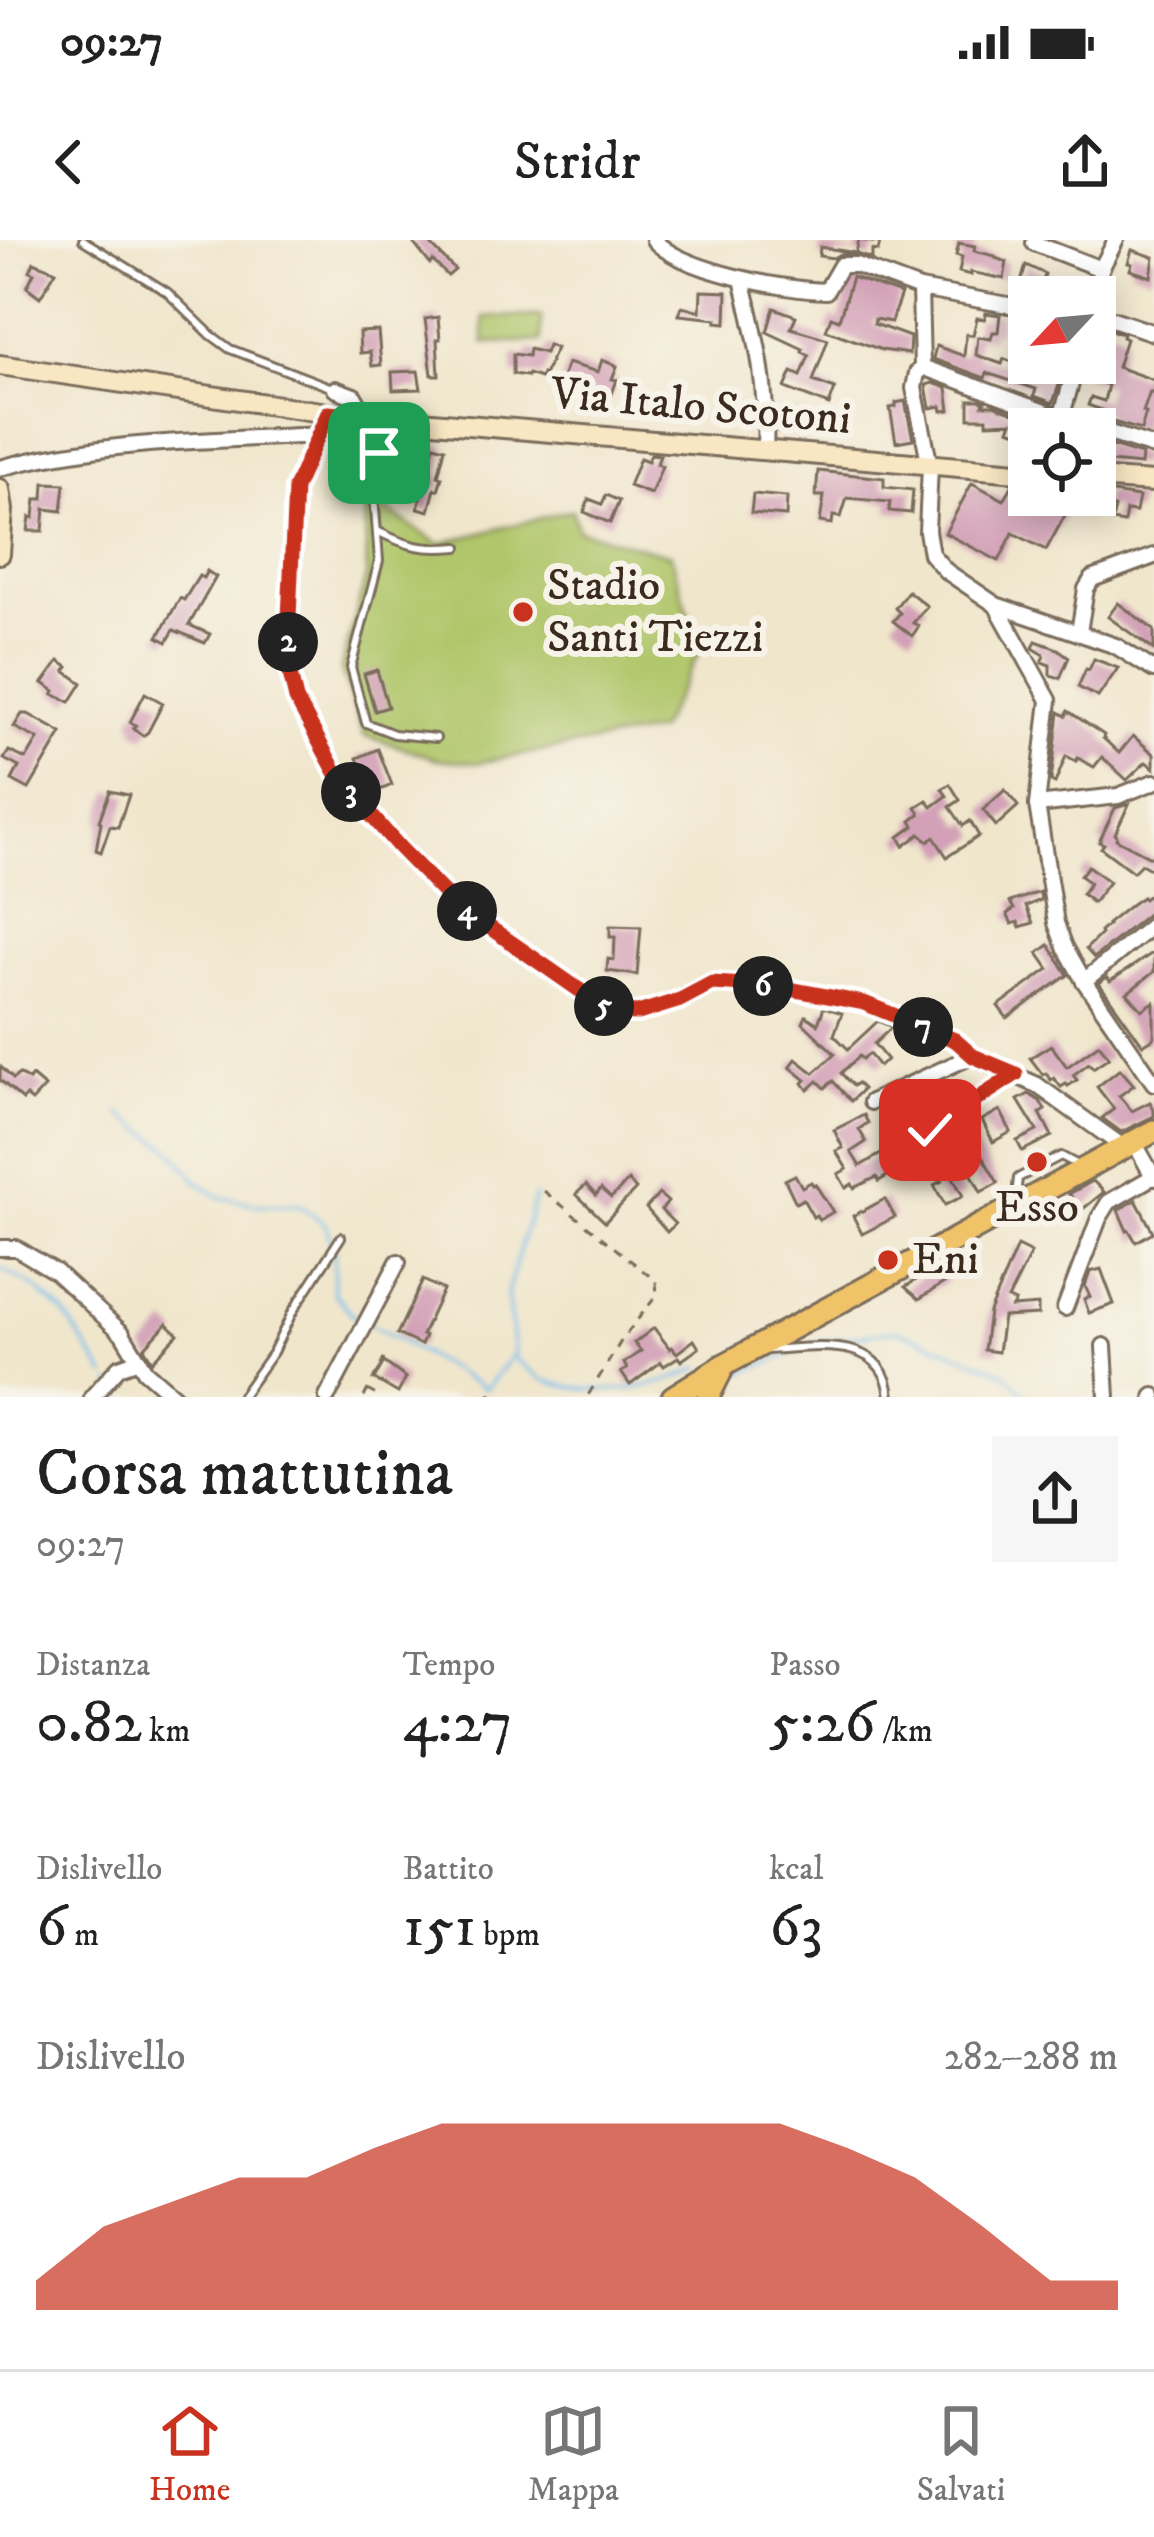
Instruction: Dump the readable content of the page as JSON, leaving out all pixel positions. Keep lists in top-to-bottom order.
{
  "streets": {
    "street": ["Via Italo Scotoni"]
  },
  "places": ["Stadio Santi Tiezzi", "Esso", "Eni"],
  "north": "bottom left",
  "page": {
    "status": "09:27",
    "header": "Stridr",
    "pins": [
      "2",
      "3",
      "4",
      "6",
      "5",
      "7"
    ],
    "heading": ["Corsa mattutina", "09:27"],
    "stats": [
      ["Distanza", "0.82 km"],
      ["Tempo", "4:27"],
      ["Passo", "5:26 /km"],
      ["Dislivello", "6 m"],
      ["Battito", "151 bpm"],
      ["kcal", "63"]
    ],
    "chart": ["Dislivello", "282–288 m"],
    "tabs": ["Home", "Mappa", "Salvati"]
  }
}
